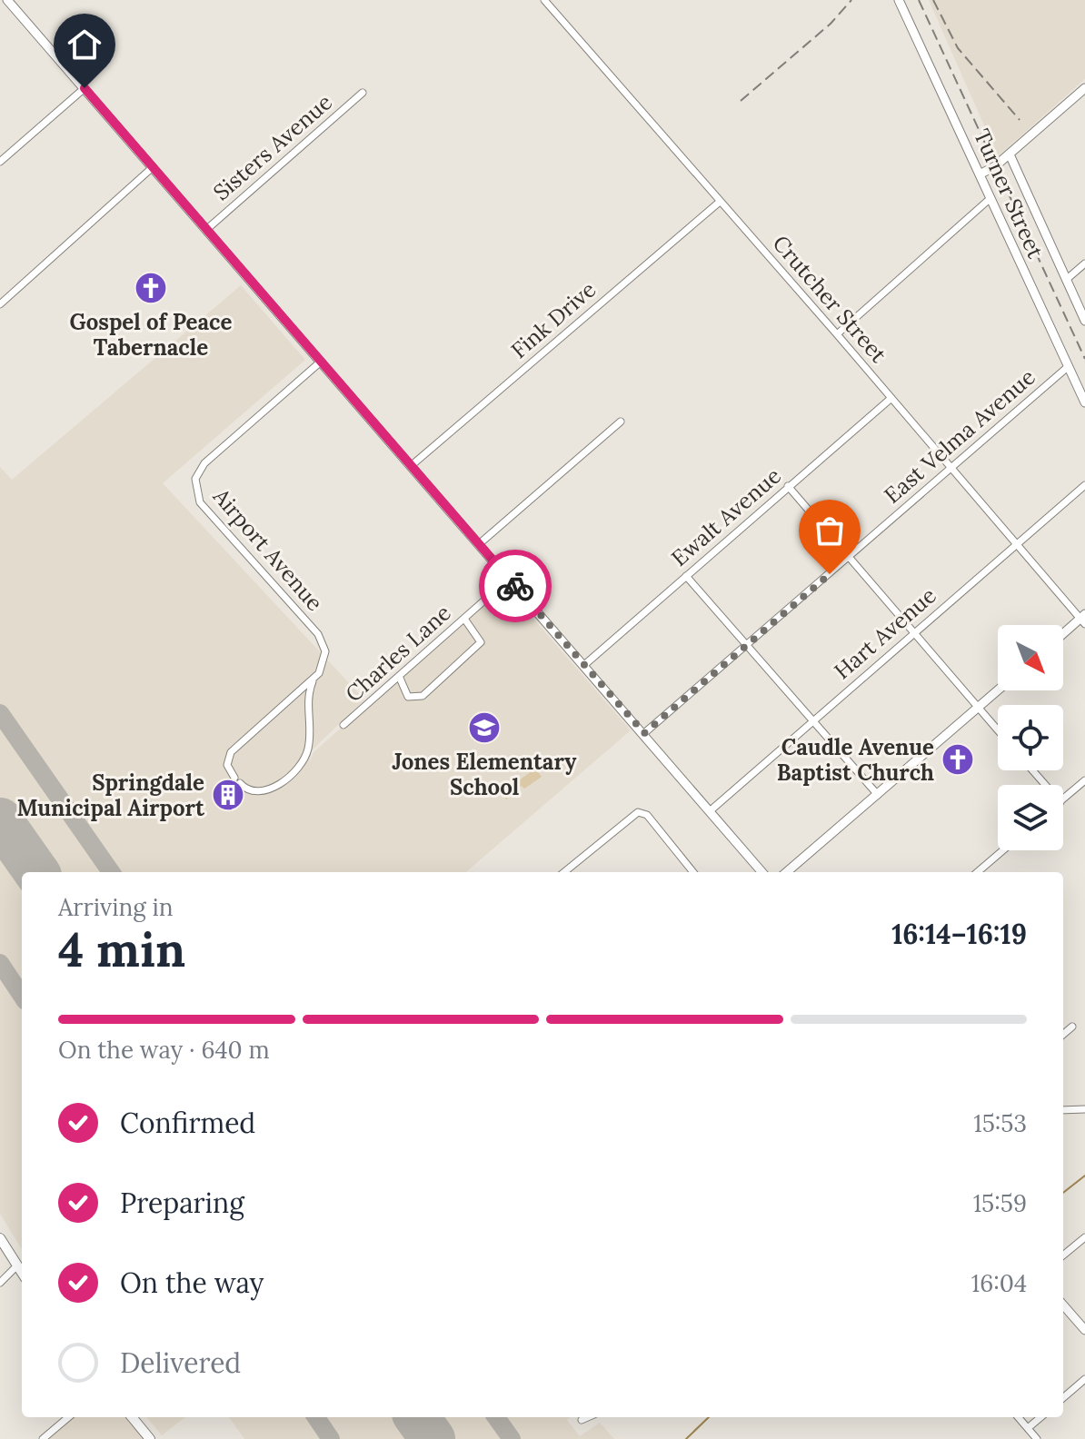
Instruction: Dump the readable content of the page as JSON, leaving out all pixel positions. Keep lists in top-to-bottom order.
{
  "streets": {
    "street": [
      "Sisters Avenue",
      "Turner Street",
      "Crutcher Street",
      "Fink Drive",
      "East Velma Avenue",
      "Ewalt Avenue",
      "Airport Avenue",
      "Hart Avenue",
      "Charles Lane"
    ]
  },
  "crossings": [
    ["Turner Street", "East Velma Avenue"],
    ["Crutcher Street", "Fink Drive"],
    ["Crutcher Street", "East Velma Avenue"],
    ["Crutcher Street", "Ewalt Avenue"],
    ["Crutcher Street", "Hart Avenue"]
  ],
  "places": {
    "church": ["Gospel of Peace Tabernacle", "Caudle Avenue Baptist Church"],
    "school or university": ["Jones Elementary School"],
    "building": ["Springdale Municipal Airport"]
  },
  "north": "bottom right",
  "page": {
    "heading": ["4 min", "Arriving in", "16:14–16:19"],
    "bar": "On the way · 640 m",
    "list": [
      ["Confirmed", "15:53"],
      ["Preparing", "15:59"],
      ["On the way", "16:04"],
      "Delivered"
    ]
  }
}
